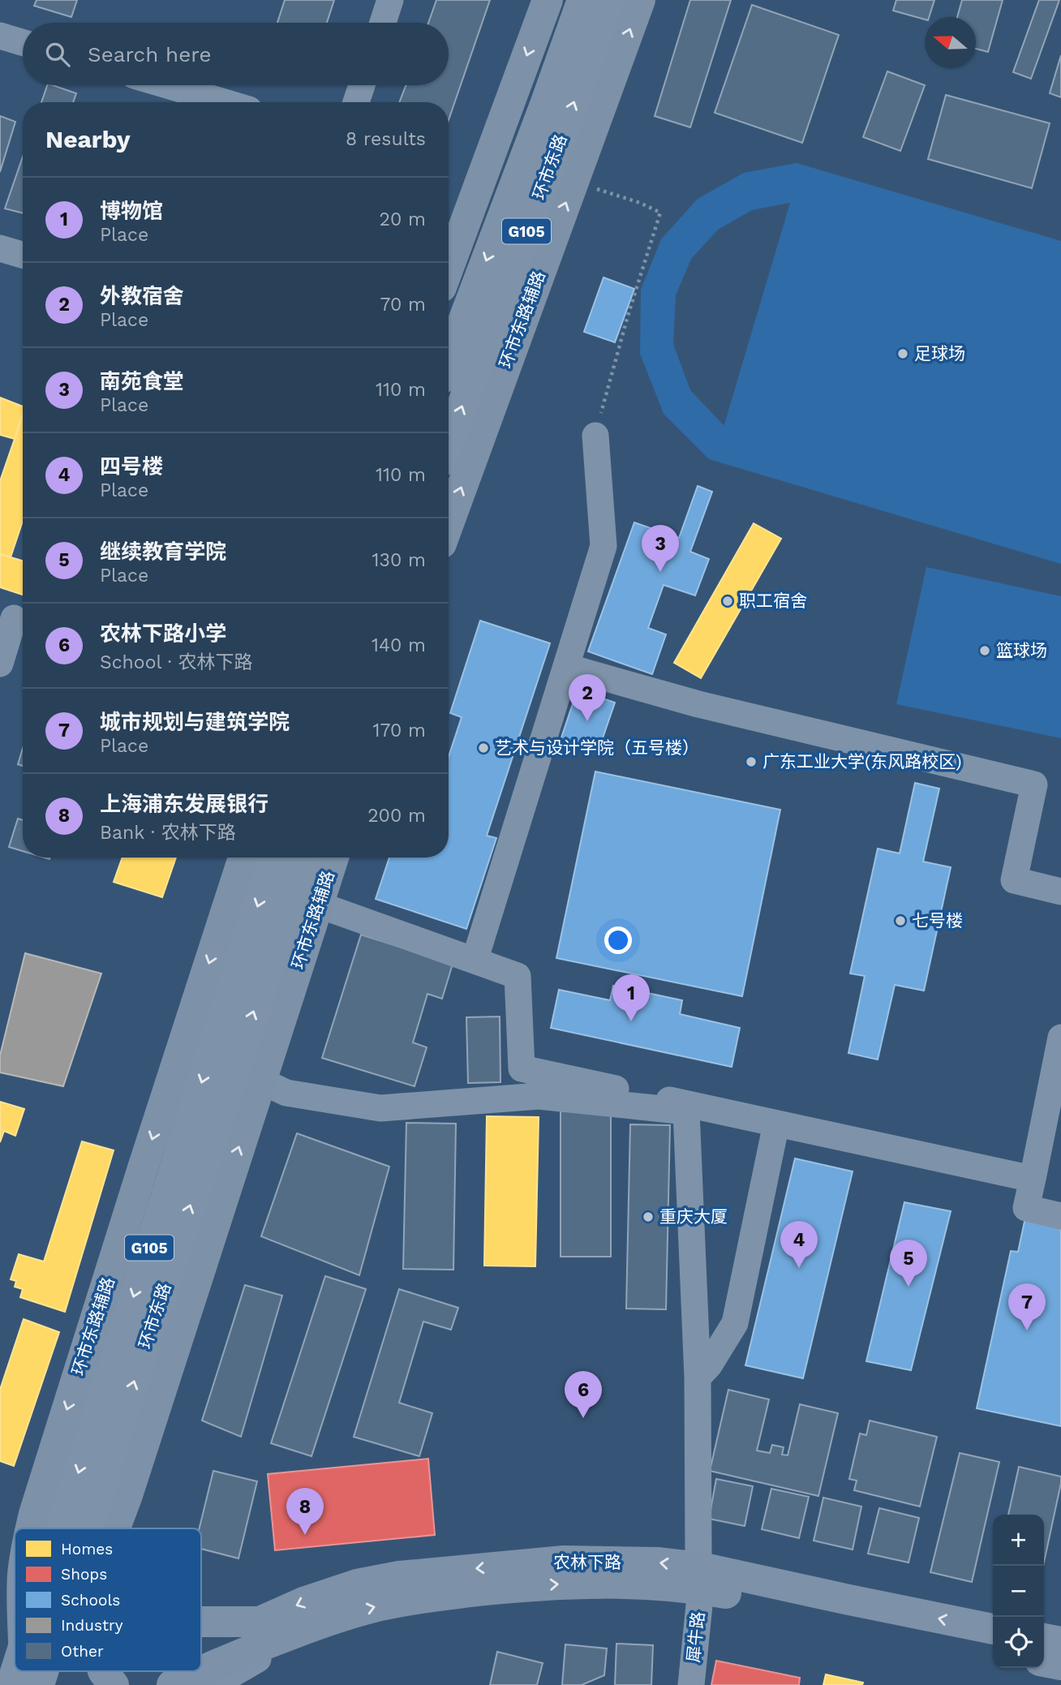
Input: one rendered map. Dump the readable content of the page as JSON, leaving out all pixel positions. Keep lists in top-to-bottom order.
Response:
{
  "streets": {
    "highway": ["环市东路", "G105"],
    "main road": ["环市东路辅路", "农林下路"],
    "street": ["犀牛路"]
  },
  "crossings": [
    ["环市东路辅路", "犀牛路"],
    ["农林下路", "犀牛路"]
  ],
  "places": [
    "足球场",
    "职工宿舍",
    "篮球场",
    "艺术与设计学院（五号楼）",
    "广东工业大学(东风路校区)",
    "七号楼",
    "重庆大厦"
  ],
  "legend": [
    "Homes",
    "Shops",
    "Schools",
    "Industry",
    "Other"
  ],
  "north": "left",
  "page": {
    "search": "Search here",
    "heading": ["Nearby", "8 results"],
    "list": [
      {
        "mark": "1",
        "name": "博物馆",
        "note": "Place",
        "value": "20 m"
      },
      {
        "mark": "2",
        "name": "外教宿舍",
        "note": "Place",
        "value": "70 m"
      },
      {
        "mark": "3",
        "name": "南苑食堂",
        "note": "Place",
        "value": "110 m"
      },
      {
        "mark": "4",
        "name": "四号楼",
        "note": "Place",
        "value": "110 m"
      },
      {
        "mark": "5",
        "name": "继续教育学院",
        "note": "Place",
        "value": "130 m"
      },
      {
        "mark": "6",
        "name": "农林下路小学",
        "note": "School · 农林下路",
        "value": "140 m"
      },
      {
        "mark": "7",
        "name": "城市规划与建筑学院",
        "note": "Place",
        "value": "170 m"
      },
      {
        "mark": "8",
        "name": "上海浦东发展银行",
        "note": "Bank · 农林下路",
        "value": "200 m"
      }
    ],
    "pins": [
      "3",
      "2",
      "1",
      "4",
      "5",
      "7",
      "6",
      "8"
    ],
    "map_buttons": ["+", "−"]
  }
}
